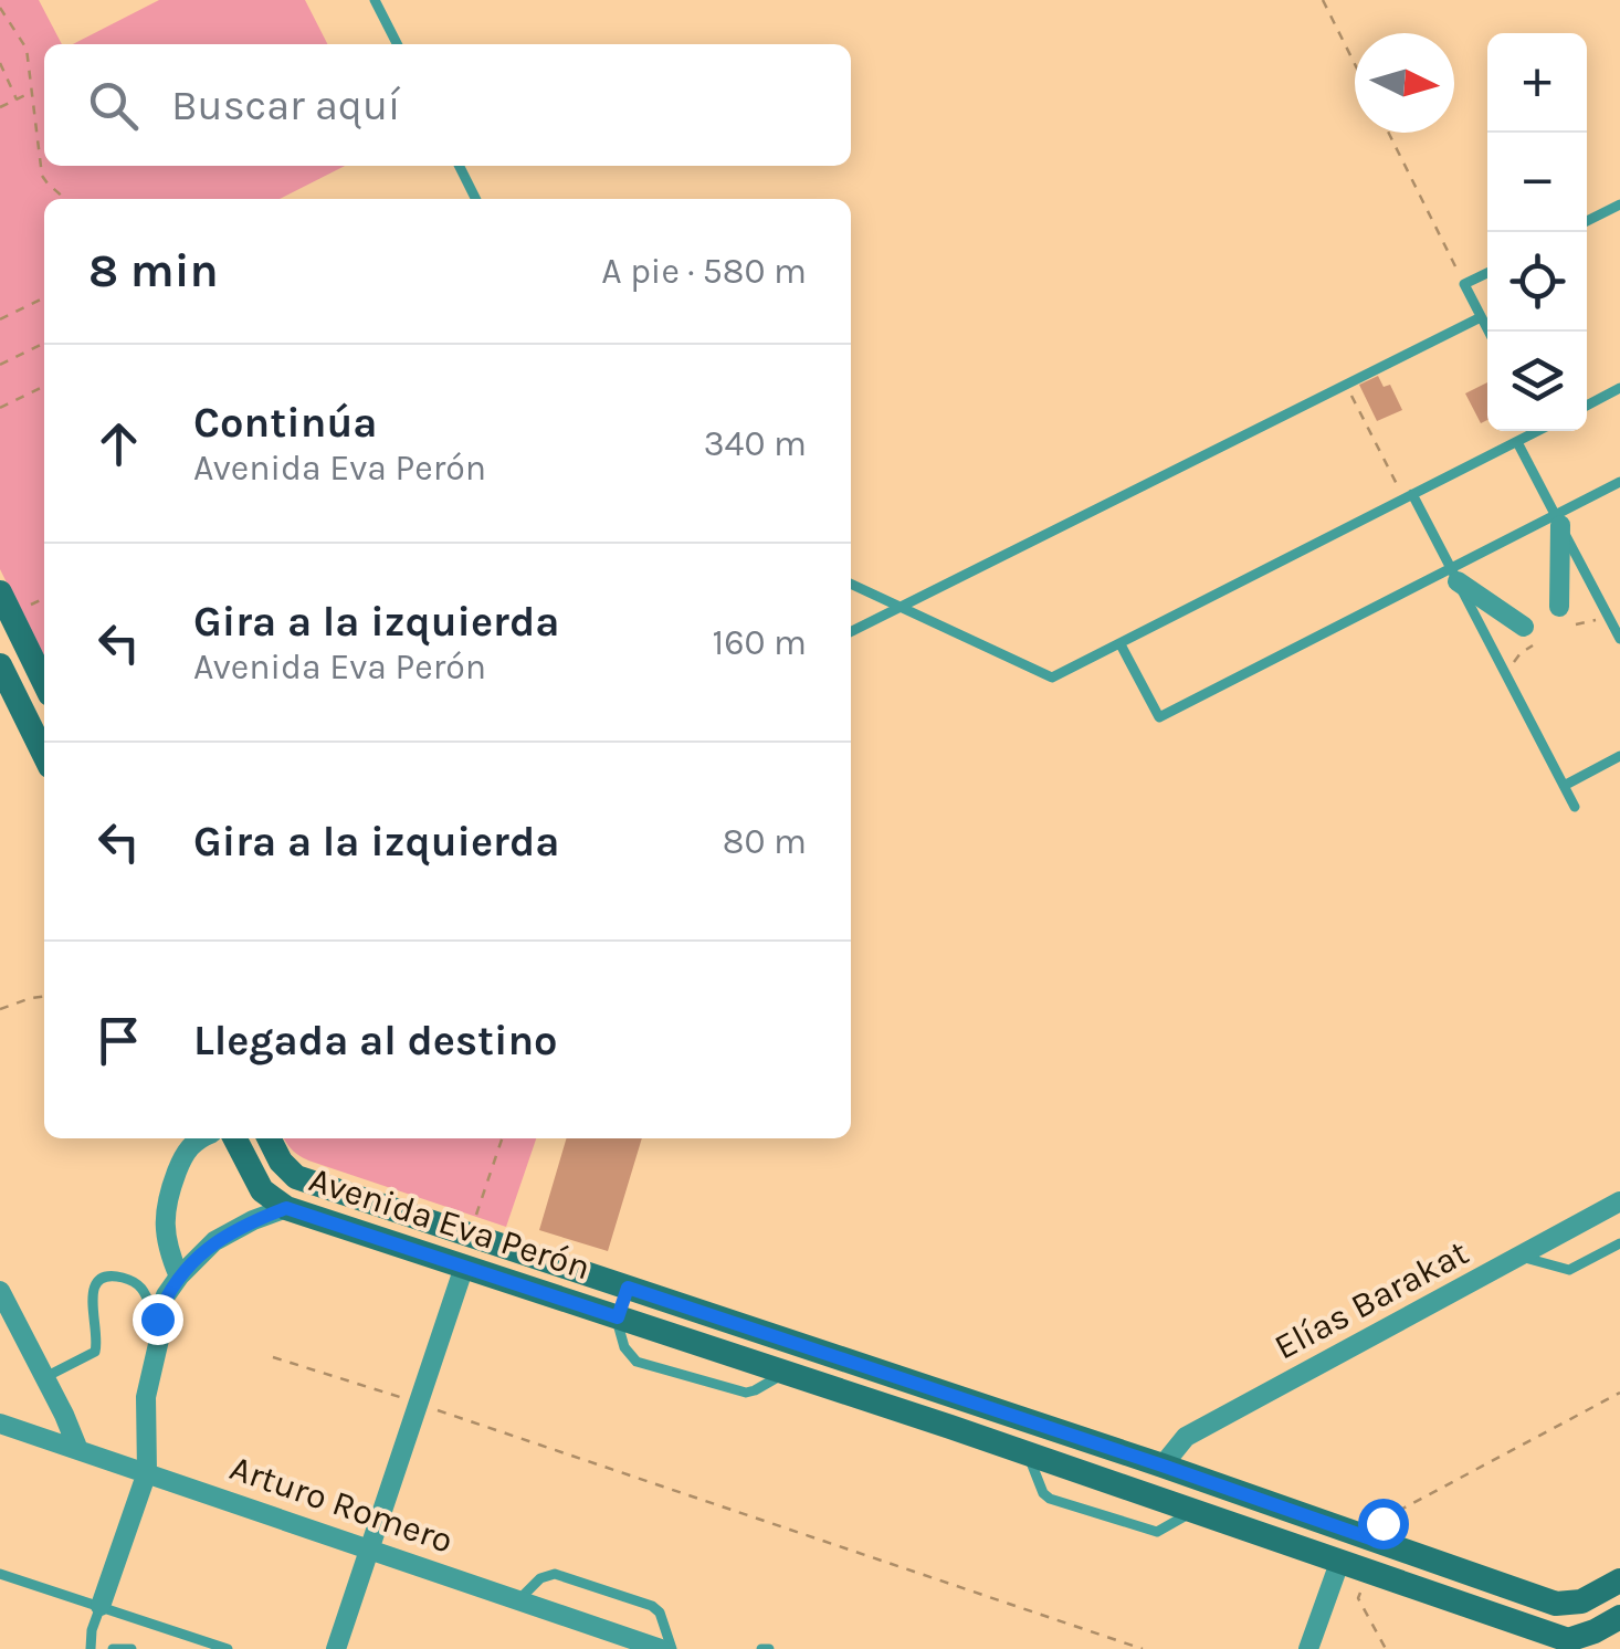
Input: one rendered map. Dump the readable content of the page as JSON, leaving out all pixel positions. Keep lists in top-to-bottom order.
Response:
{
  "streets": {
    "main road": ["Avenida Eva Perón"],
    "street": ["Elías Barakat", "Arturo Romero"]
  },
  "crossings": [
    ["Avenida Eva Perón", "Elías Barakat"]
  ],
  "north": "right",
  "page": {
    "map_buttons": ["+", "−"],
    "search": "Buscar aquí",
    "heading": ["8 min", "A pie · 580 m"],
    "list": [
      ["Continúa", "Avenida Eva Perón", "340 m"],
      ["Gira a la izquierda", "Avenida Eva Perón", "160 m"],
      ["Gira a la izquierda", "80 m"],
      "Llegada al destino"
    ]
  }
}
